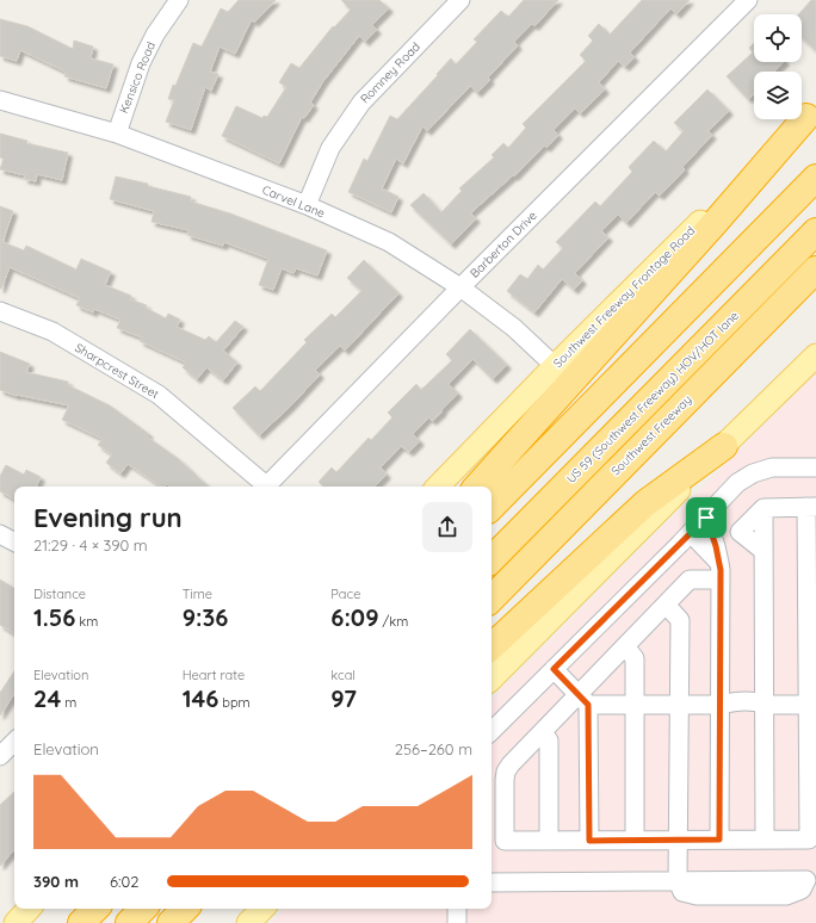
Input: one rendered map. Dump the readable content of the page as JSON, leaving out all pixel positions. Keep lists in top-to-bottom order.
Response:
{
  "streets": {
    "highway": ["US 59 (Southwest Freeway) HOV/HOT lane", "Southwest Freeway"],
    "main road": ["Southwest Freeway Frontage Road"],
    "street": [
      "Romney Road",
      "Kensico Road",
      "Carvel Lane",
      "Barberton Drive",
      "Sharpcrest Street"
    ]
  },
  "crossings": [
    ["Romney Road", "Carvel Lane"],
    ["Kensico Road", "Carvel Lane"],
    ["Carvel Lane", "Barberton Drive"],
    ["Carvel Lane", "Southwest Freeway Frontage Road"]
  ],
  "page": {
    "heading": ["Evening run", "21:29 · 4 × 390 m"],
    "stats": [
      ["Distance", "1.56 km"],
      ["Time", "9:36"],
      ["Pace", "6:09 /km"],
      ["Elevation", "24 m"],
      ["Heart rate", "146 bpm"],
      ["kcal", "97"]
    ],
    "chart": ["Elevation", "256–260 m"],
    "list": [
      {
        "name": "390 m",
        "note": "6:02"
      }
    ]
  }
}
